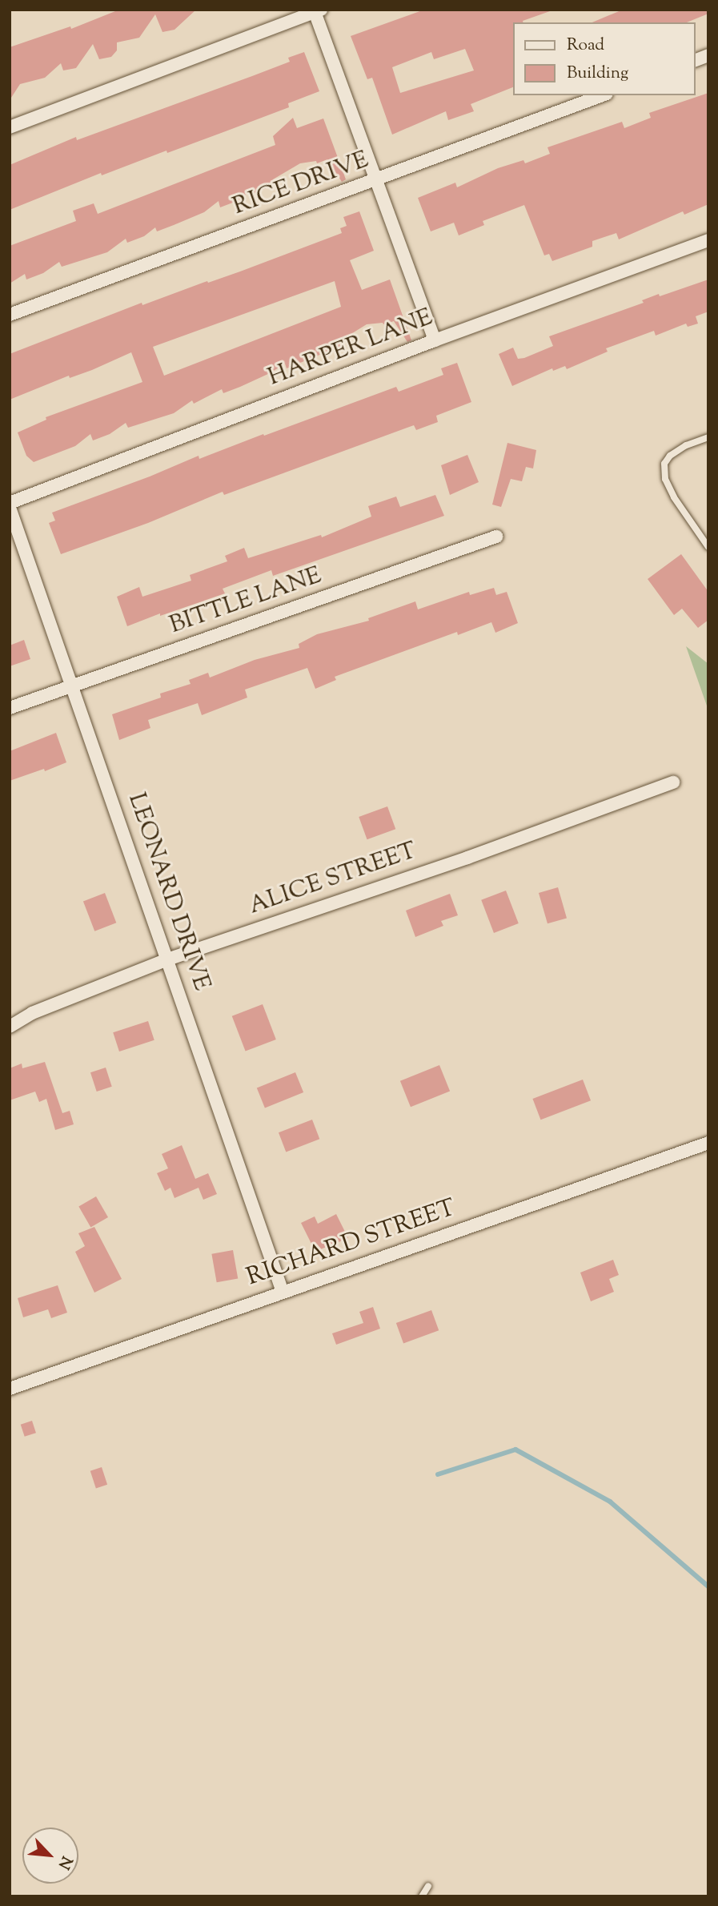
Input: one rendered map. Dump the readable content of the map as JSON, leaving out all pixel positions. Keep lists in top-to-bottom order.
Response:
{
  "streets": {
    "street": [
      "RICE DRIVE",
      "HARPER LANE",
      "BITTLE LANE",
      "ALICE STREET",
      "LEONARD DRIVE",
      "RICHARD STREET"
    ]
  },
  "crossings": [
    ["BITTLE LANE", "LEONARD DRIVE"],
    ["ALICE STREET", "LEONARD DRIVE"],
    ["LEONARD DRIVE", "RICHARD STREET"]
  ],
  "legend": ["Road", "Building"],
  "north": "bottom right"
}
